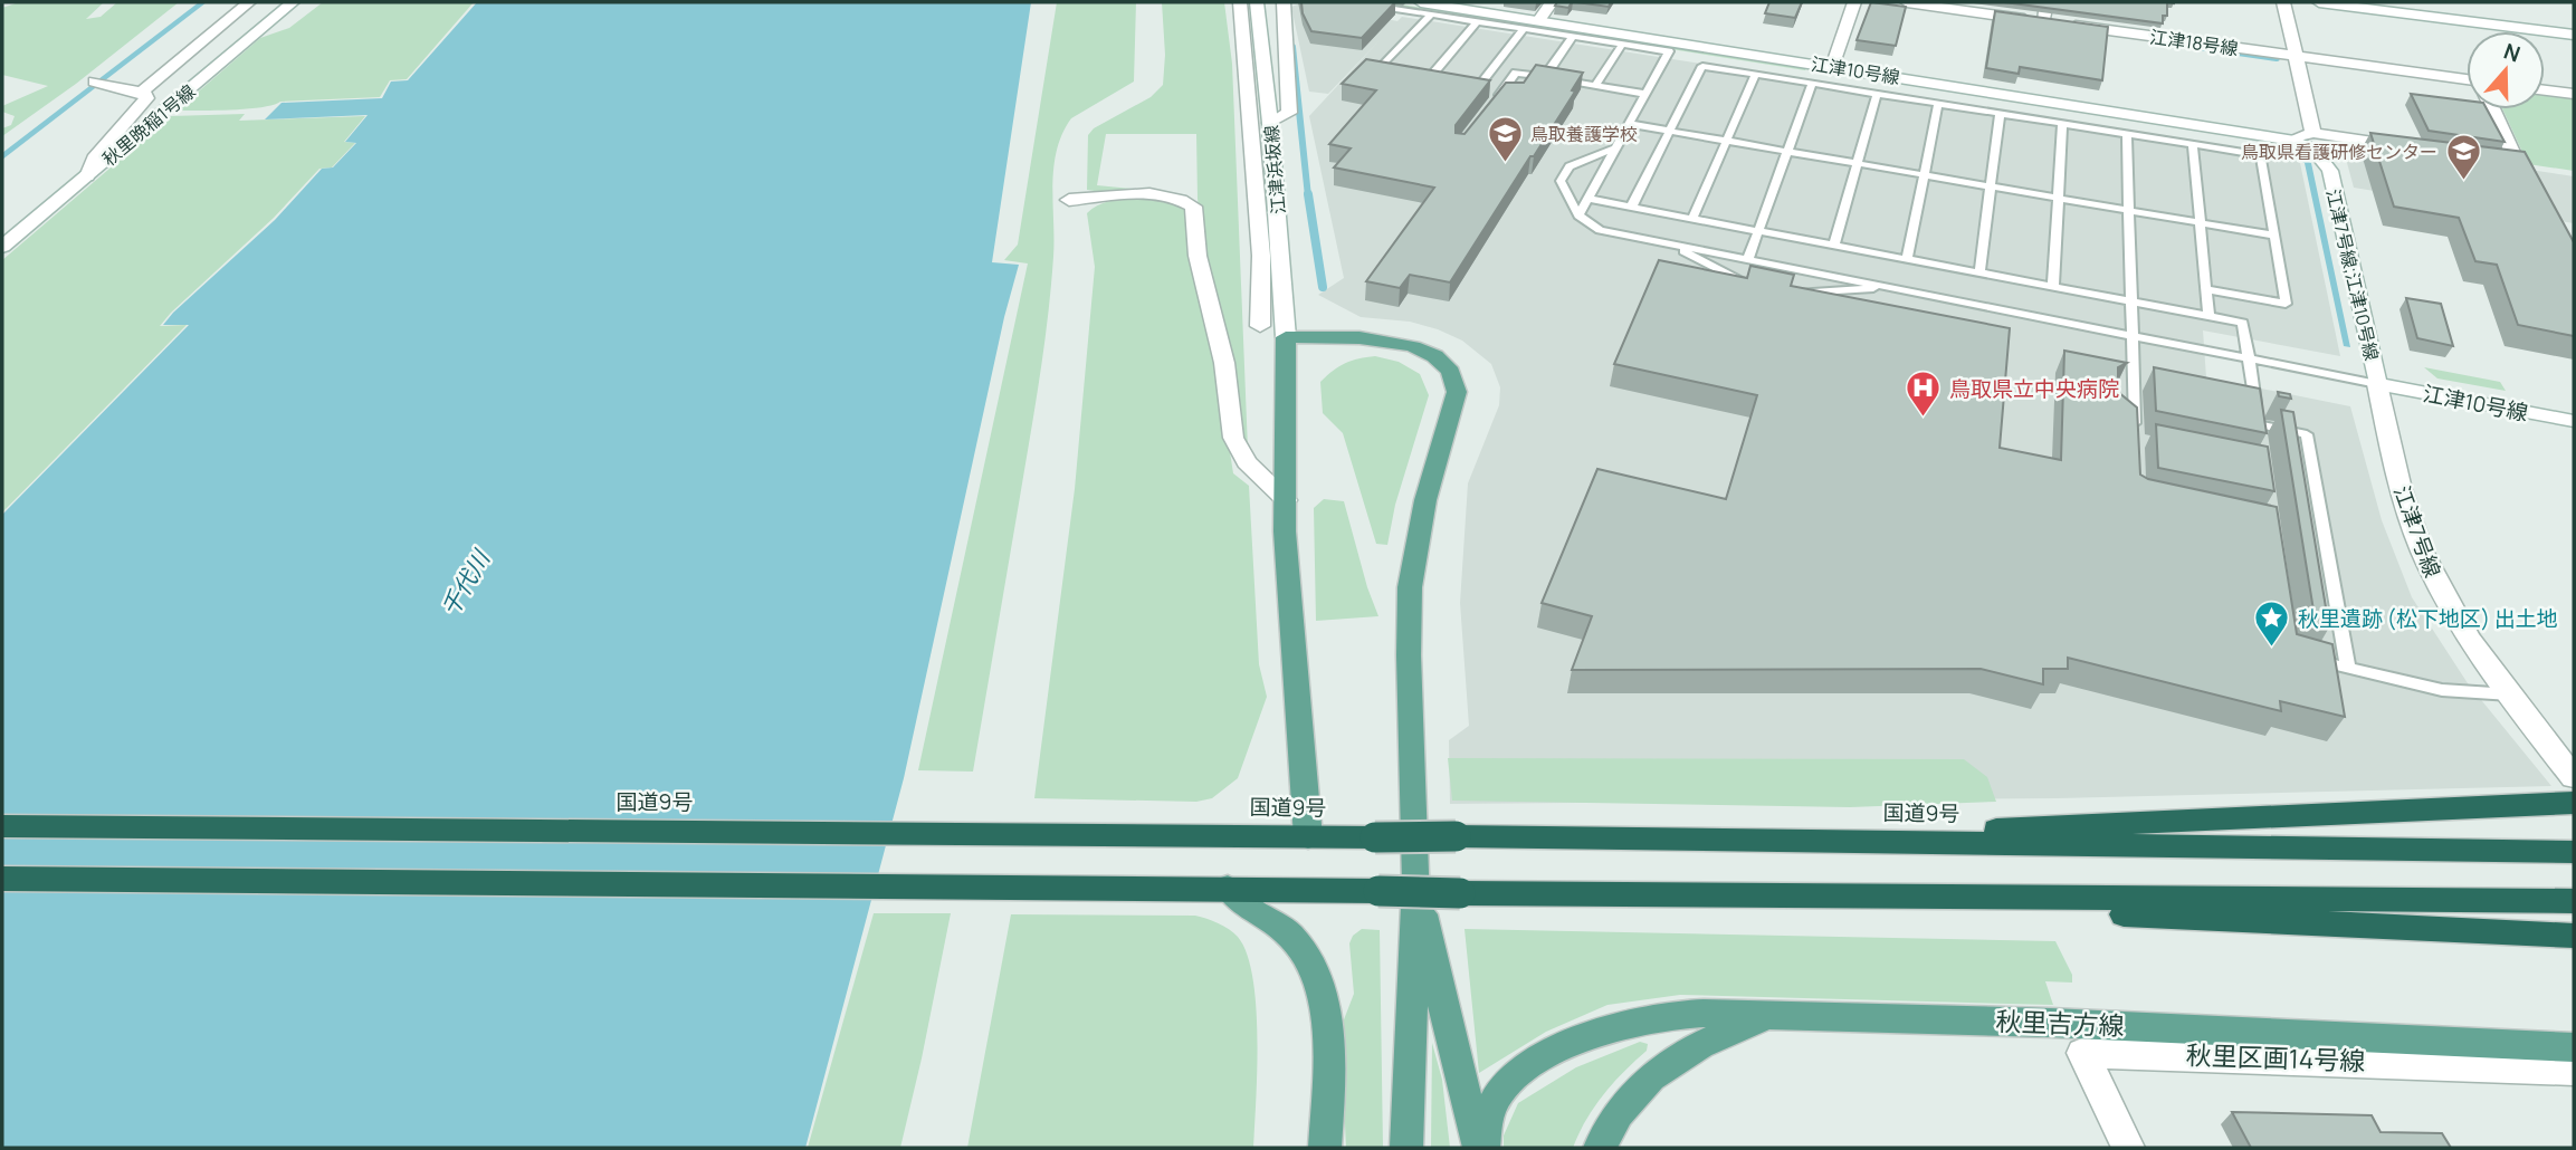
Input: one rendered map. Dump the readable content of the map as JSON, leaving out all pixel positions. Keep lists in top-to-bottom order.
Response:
{
  "streets": {
    "highway": ["国道9号"],
    "main road": ["秋里吉方線"],
    "street": [
      "江津18号線",
      "江津10号線",
      "秋里晩稲1号線",
      "江津浜坂線",
      "江津7号線;江津10号線",
      "江津7号線",
      "秋里区画14号線"
    ]
  },
  "crossings": [
    ["江津10号線", "江津7号線;江津10号線"],
    ["江津10号線", "江津7号線"],
    ["江津7号線;江津10号線", "江津7号線"]
  ],
  "water": ["千代川"],
  "places": {
    "school or university": ["鳥取養護学校", "鳥取県看護研修センター"],
    "hospital": ["鳥取県立中央病院"],
    "place": ["秋里遺跡 (松下地区) 出土地"]
  },
  "north": "top"
}
